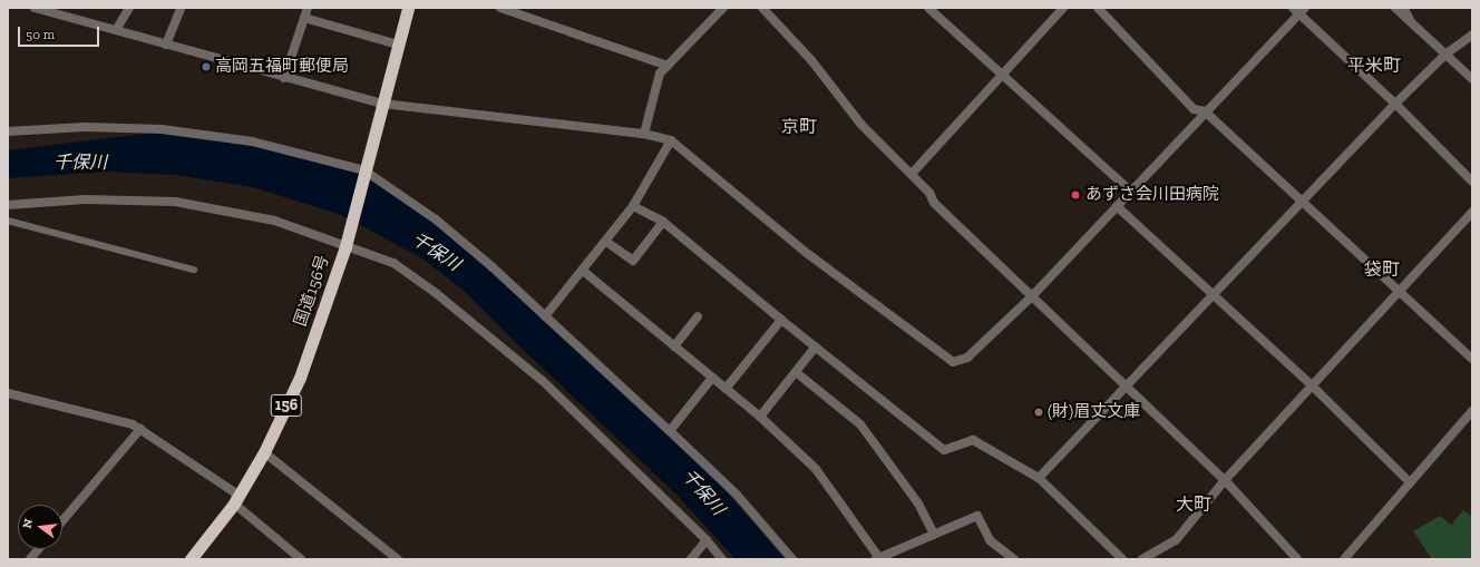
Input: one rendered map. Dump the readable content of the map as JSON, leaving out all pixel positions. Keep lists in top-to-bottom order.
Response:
{
  "streets": {
    "highway": ["国道156号", "156"]
  },
  "districts": [
    "平米町",
    "京町",
    "袋町",
    "大町"
  ],
  "water": ["千保川"],
  "places": ["高岡五福町郵便局", "あずさ会川田病院", "(財)眉丈文庫"],
  "scale_bar": "50 m",
  "north": "left"
}
